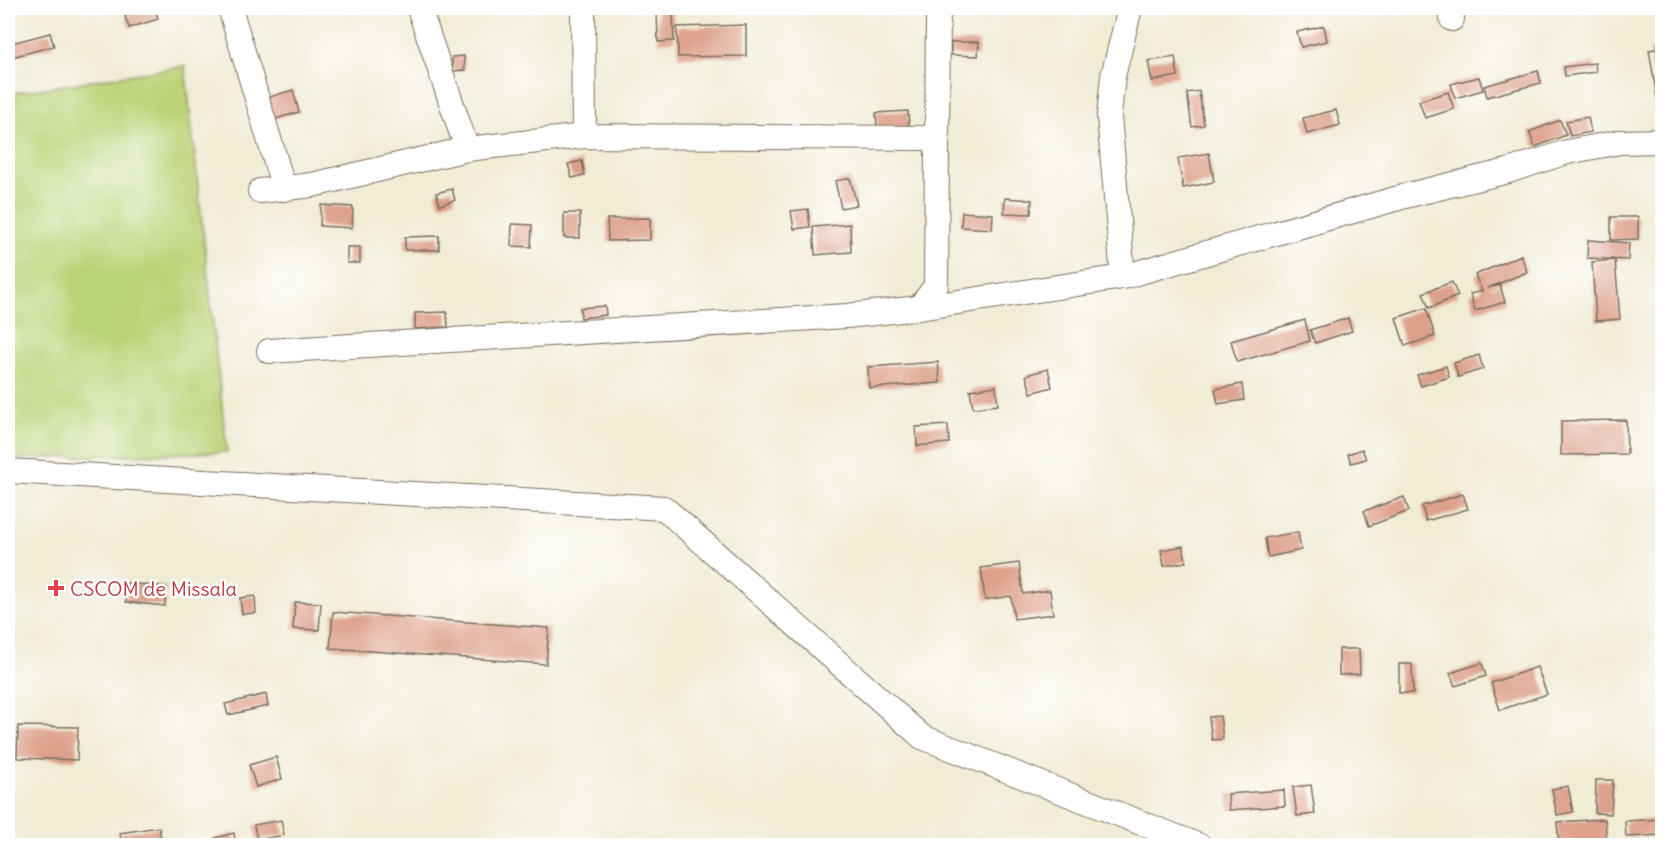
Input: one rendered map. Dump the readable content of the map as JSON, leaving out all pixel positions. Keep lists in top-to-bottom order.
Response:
{
  "places": {
    "health": ["CSCOM de Missala"]
  }
}
